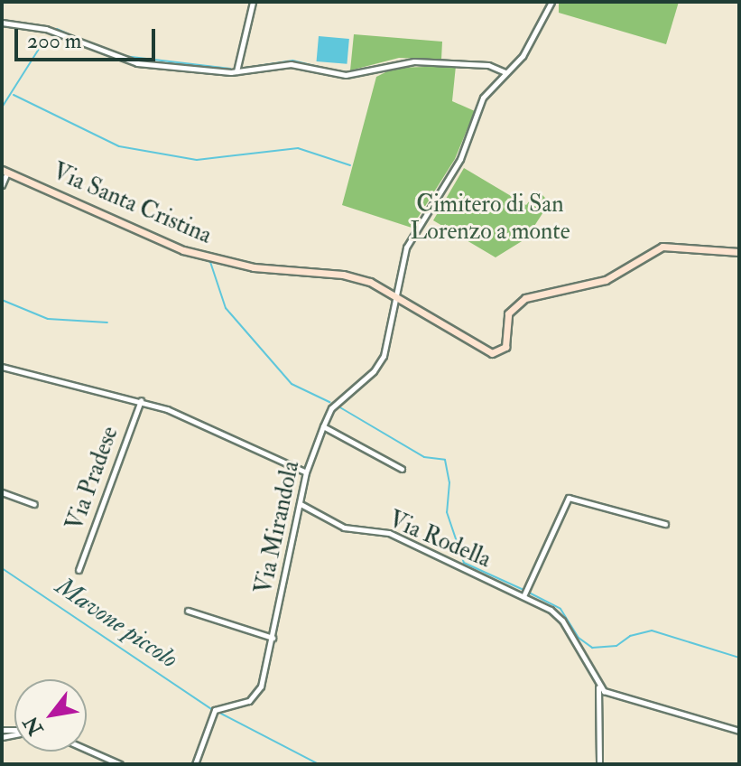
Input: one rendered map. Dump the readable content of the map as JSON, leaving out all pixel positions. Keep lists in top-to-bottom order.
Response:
{
  "streets": {
    "street": [
      "Via Santa Cristina",
      "Via Pradese",
      "Via Mirandola",
      "Via Rodella"
    ]
  },
  "crossings": [
    ["Via Santa Cristina", "Via Mirandola"],
    ["Via Pradese", "Via Mirandola"],
    ["Via Mirandola", "Via Rodella"]
  ],
  "water": ["Mavone piccolo"],
  "parks": ["Cimitero di San Lorenzo a monte"],
  "scale_bar": "200 m",
  "north": "bottom left"
}
